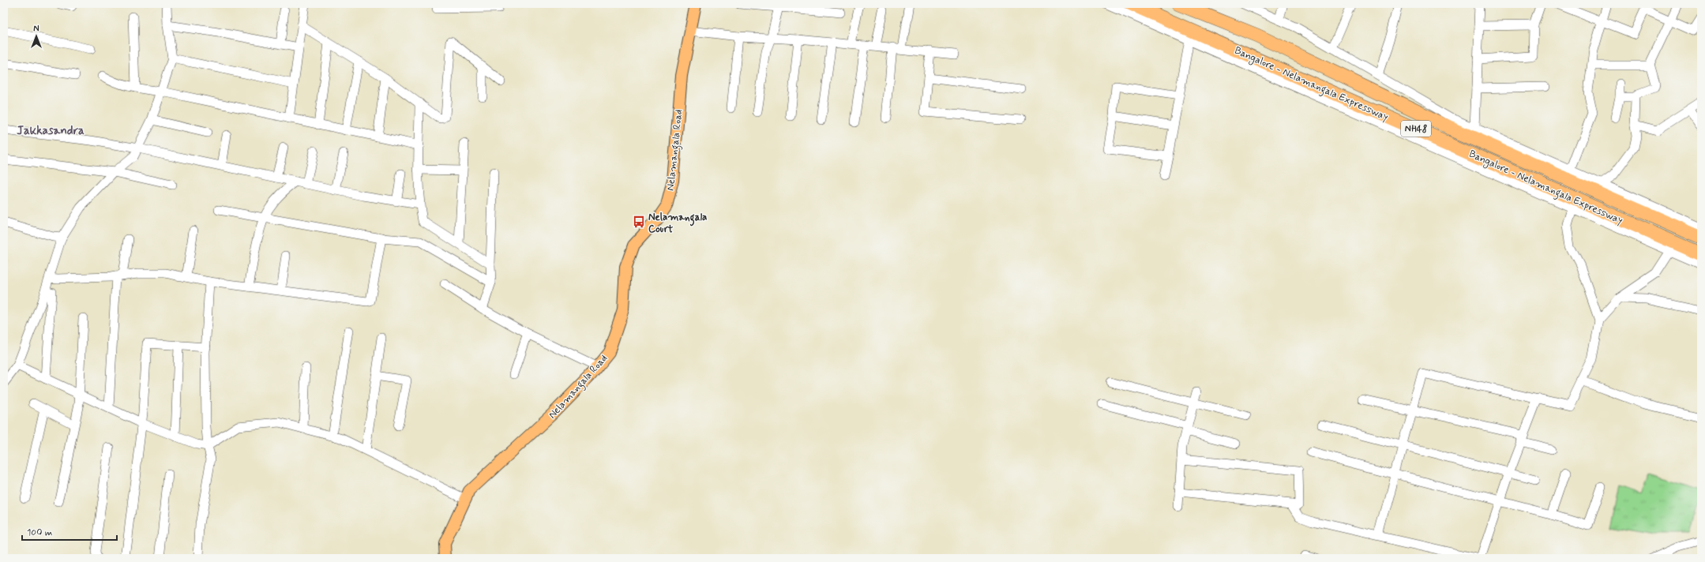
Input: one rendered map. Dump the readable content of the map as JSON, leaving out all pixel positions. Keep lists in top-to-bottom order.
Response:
{
  "streets": {
    "highway": ["Bangalore - Nelamangala Expressway", "NH48"],
    "main road": ["Nelamangala Road"]
  },
  "districts": ["Jakkasandra"],
  "places": {
    "bus stop": ["Nelamangala Court"]
  },
  "scale_bar": "100 m",
  "north": "top"
}
